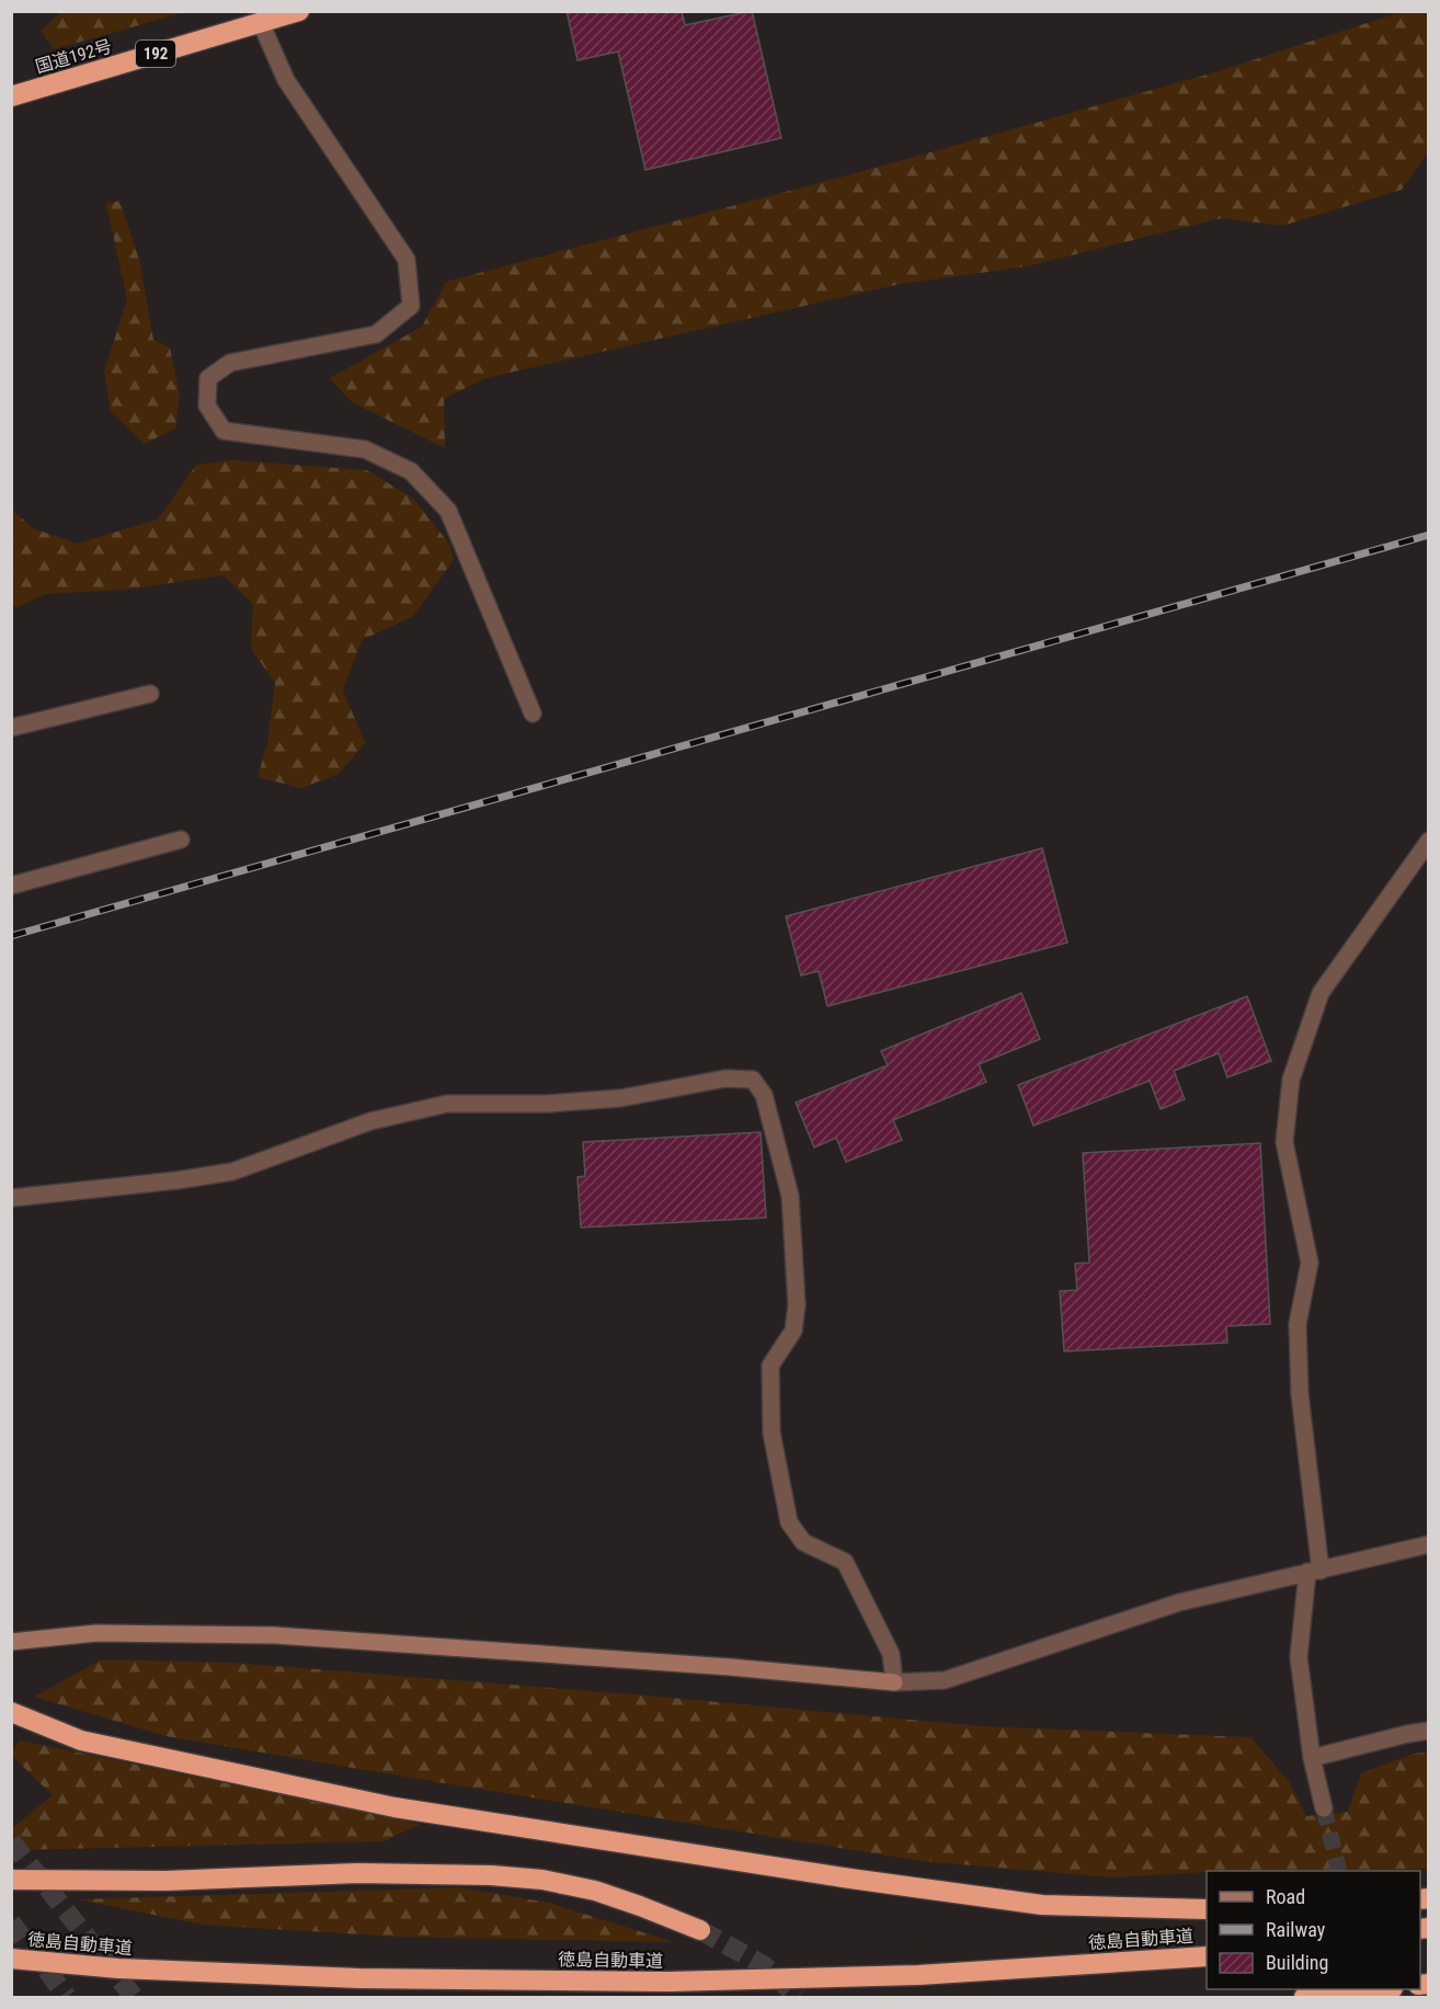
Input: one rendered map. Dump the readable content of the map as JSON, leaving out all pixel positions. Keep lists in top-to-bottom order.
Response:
{
  "streets": {
    "highway": ["192", "国道192号", "徳島自動車道"]
  },
  "legend": ["Road", "Railway", "Building"]
}
